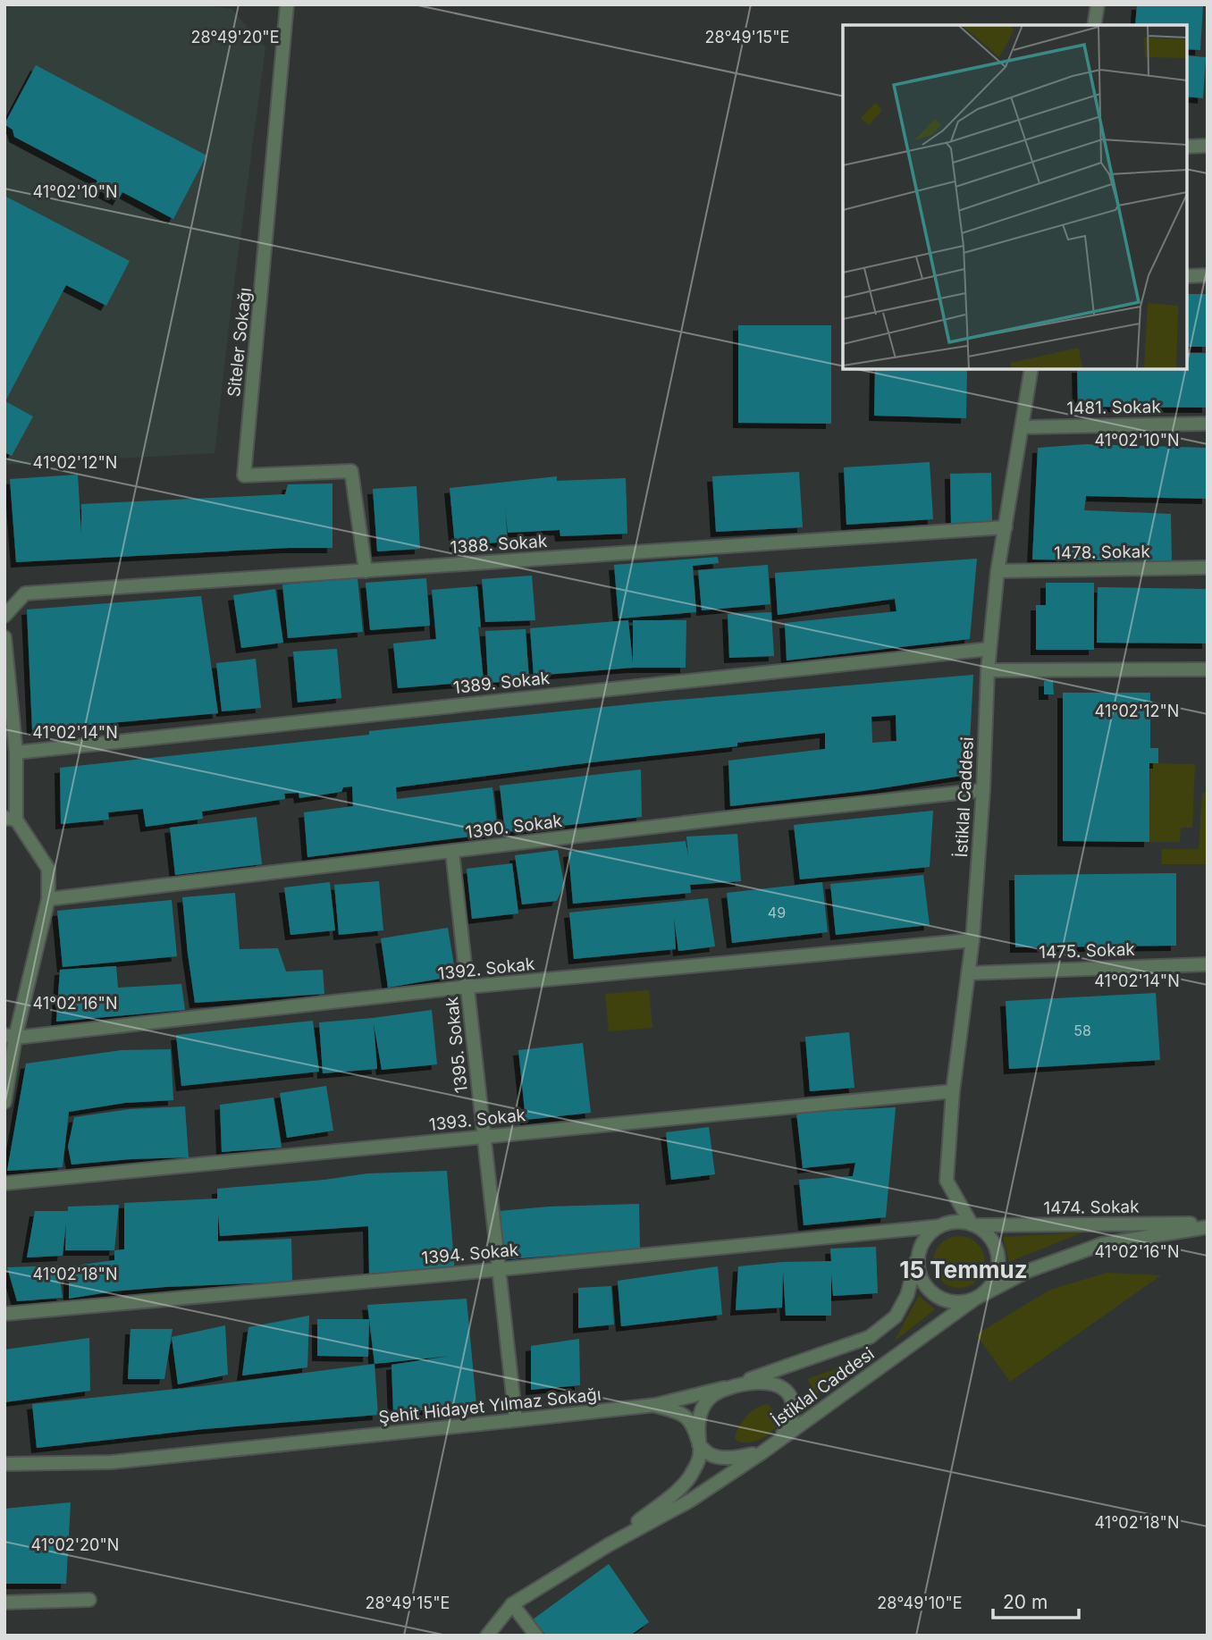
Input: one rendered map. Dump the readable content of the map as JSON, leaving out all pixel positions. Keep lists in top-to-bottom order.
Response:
{
  "streets": {
    "street": [
      "Siteler Sokağı",
      "1481. Sokak",
      "1388. Sokak",
      "1478. Sokak",
      "1389. Sokak",
      "İstiklal Caddesi",
      "1390. Sokak",
      "1475. Sokak",
      "1392. Sokak",
      "1395. Sokak",
      "1393. Sokak",
      "1474. Sokak",
      "1394. Sokak",
      "Şehit Hidayet Yılmaz Sokağı"
    ]
  },
  "crossings": [
    ["Siteler Sokağı", "1388. Sokak"],
    ["1481. Sokak", "İstiklal Caddesi"],
    ["1388. Sokak", "İstiklal Caddesi"],
    ["1478. Sokak", "İstiklal Caddesi"],
    ["1389. Sokak", "İstiklal Caddesi"],
    ["İstiklal Caddesi", "1390. Sokak"],
    ["İstiklal Caddesi", "1475. Sokak"],
    ["İstiklal Caddesi", "1392. Sokak"],
    ["İstiklal Caddesi", "1393. Sokak"],
    ["İstiklal Caddesi", "1474. Sokak"],
    ["İstiklal Caddesi", "1394. Sokak"],
    ["İstiklal Caddesi", "Şehit Hidayet Yılmaz Sokağı"],
    ["1390. Sokak", "1395. Sokak"],
    ["1392. Sokak", "1395. Sokak"],
    ["1395. Sokak", "1393. Sokak"],
    ["1395. Sokak", "1394. Sokak"],
    ["1395. Sokak", "Şehit Hidayet Yılmaz Sokağı"],
    ["1474. Sokak", "1394. Sokak"],
    ["1474. Sokak", "Şehit Hidayet Yılmaz Sokağı"],
    ["1394. Sokak", "Şehit Hidayet Yılmaz Sokağı"]
  ],
  "districts": ["15 Temmuz"],
  "house_numbers": ["49", "58"],
  "scale_bar": "20 m",
  "coordinates": [
    "28°49'20\"E",
    "28°49'15\"E",
    "41°02'10\"N",
    "41°02'12\"N",
    "41°02'14\"N",
    "41°02'16\"N",
    "41°02'18\"N",
    "41°02'20\"N",
    "28°49'10\"E"
  ]
}
